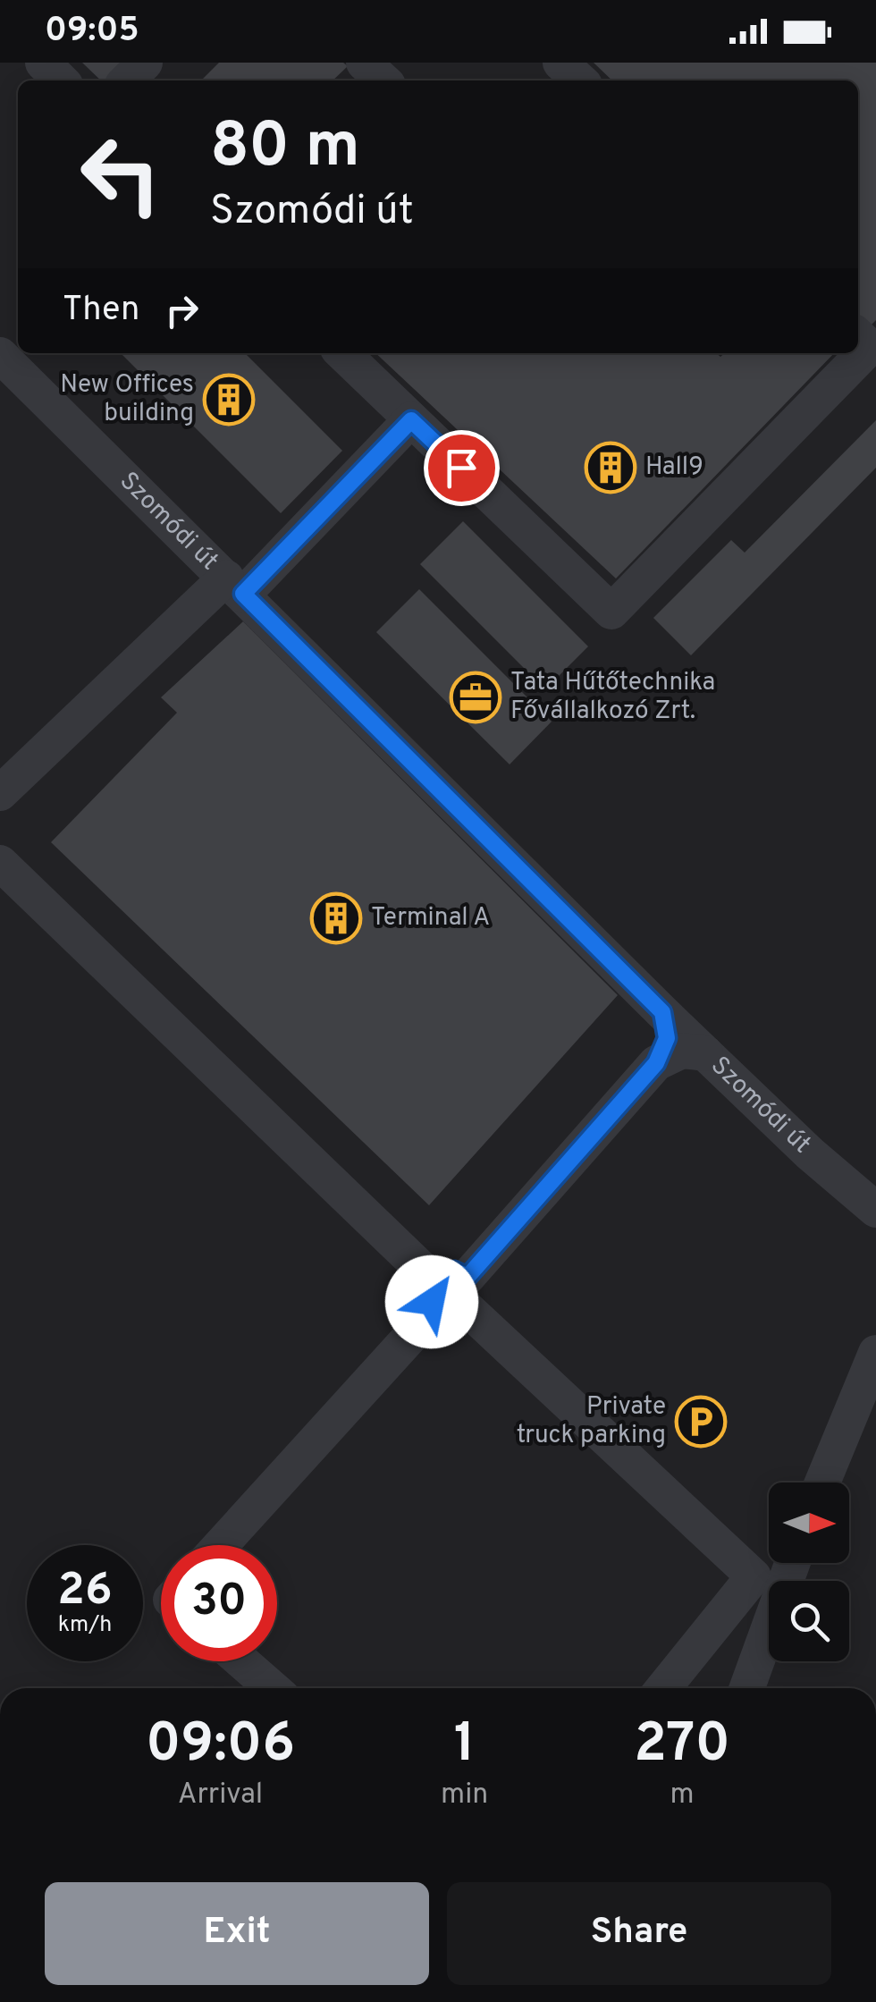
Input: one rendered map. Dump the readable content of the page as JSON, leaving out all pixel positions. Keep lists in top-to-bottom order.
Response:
{
  "streets": {
    "street": ["Szomódi út"]
  },
  "places": {
    "building": ["New Offices building", "Hall9", "Terminal A"],
    "office": ["Tata Hűtőtechnika Fővállalkozó Zrt."],
    "parking": ["Private truck parking"]
  },
  "north": "right",
  "page": {
    "status": "09:05",
    "turn": ["80 m", "Szomódi út"],
    "then": "Then",
    "speed": "26 km/h",
    "limit": "30",
    "eta": [
      "09:06",
      "Arrival",
      "1",
      "min",
      "270",
      "m"
    ],
    "buttons": ["Exit", "Share"]
  }
}
